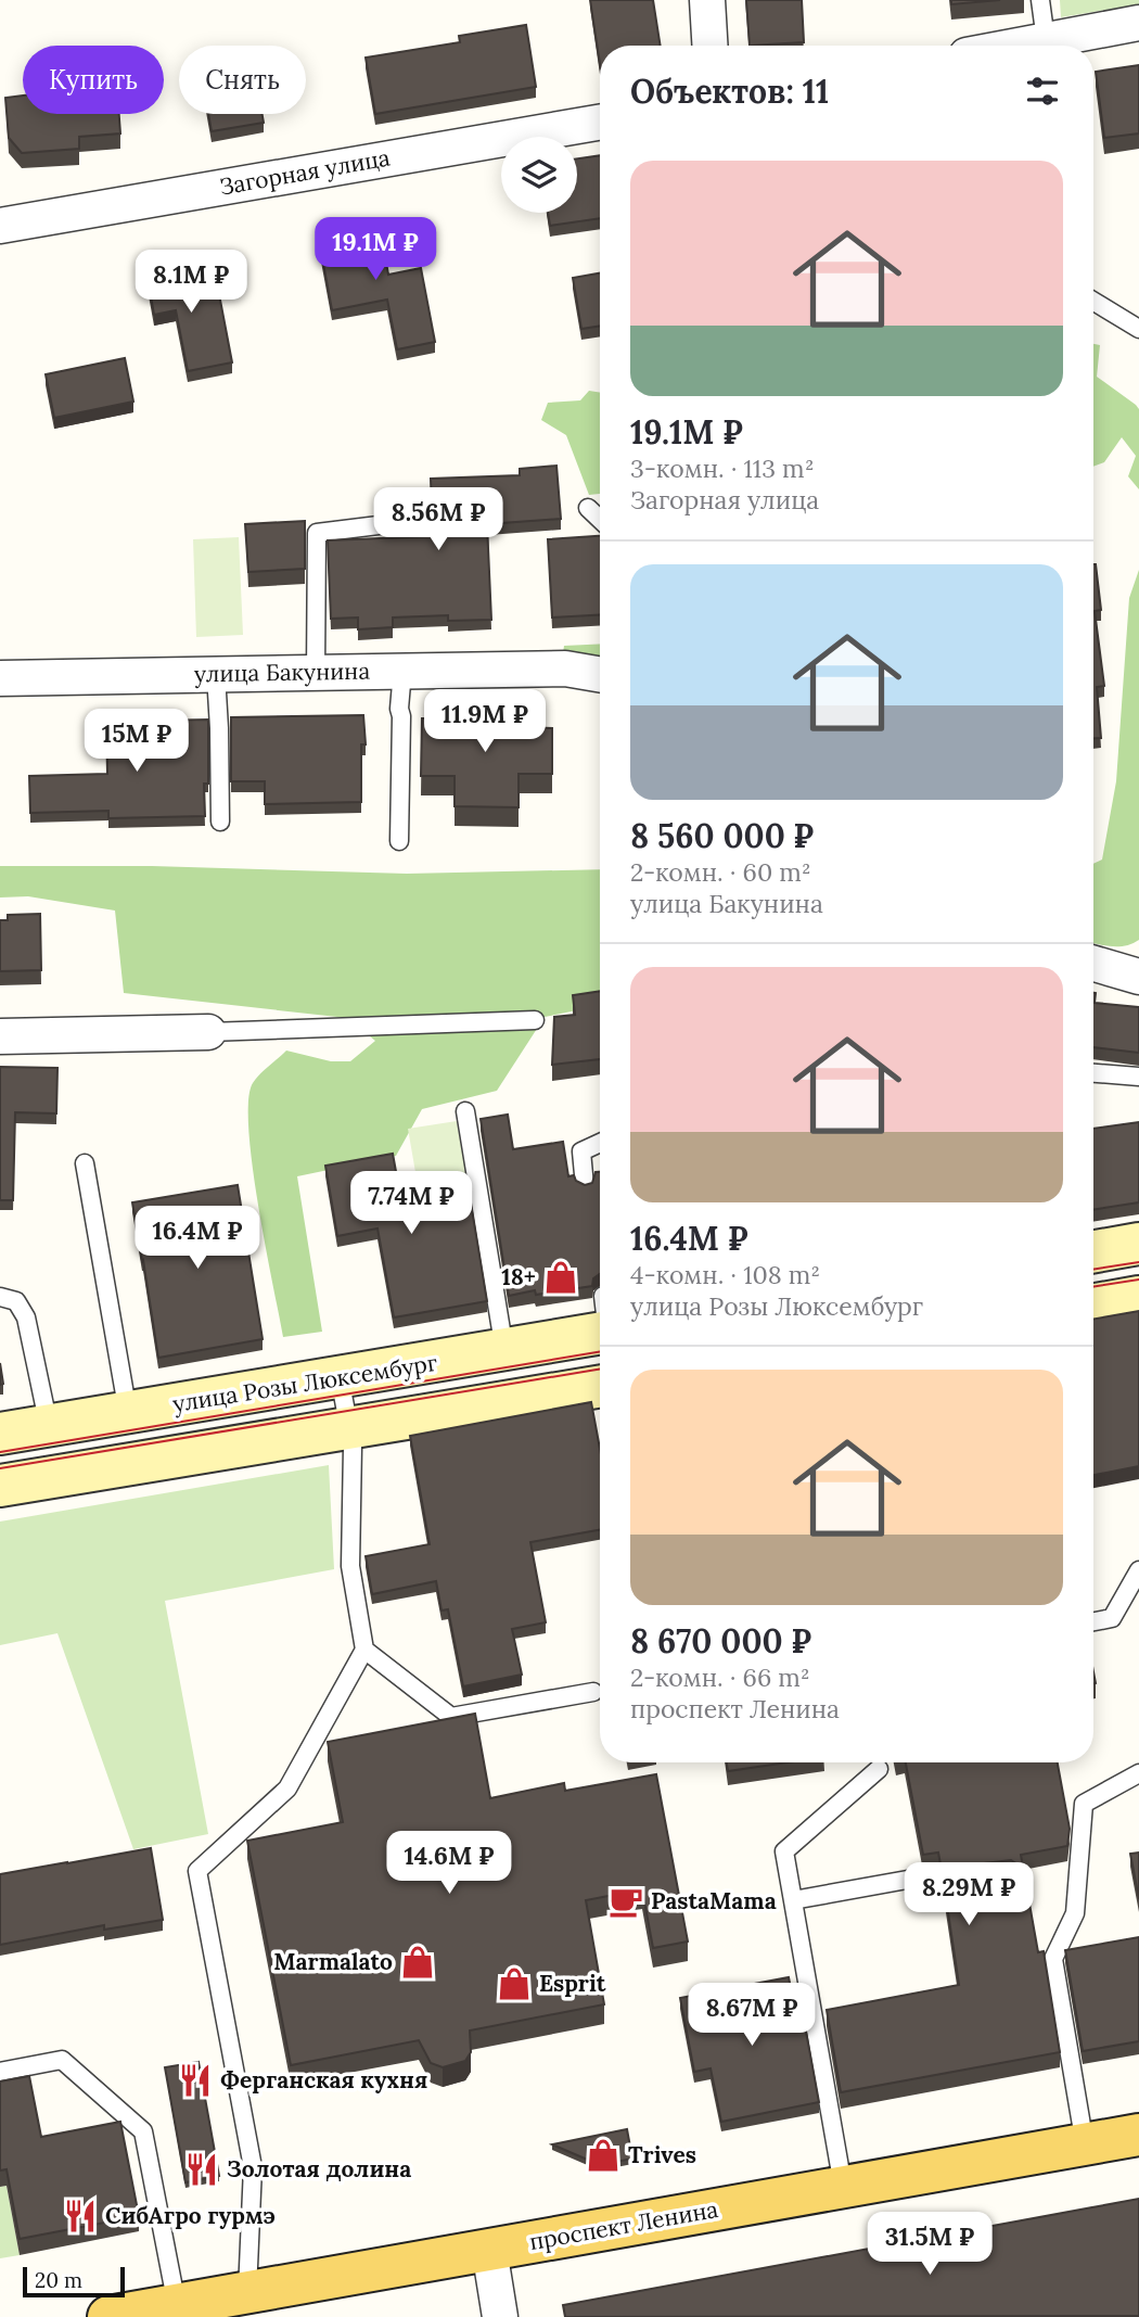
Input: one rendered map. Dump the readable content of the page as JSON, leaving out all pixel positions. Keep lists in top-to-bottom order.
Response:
{
  "streets": {
    "main road": ["улица Розы Люксембург", "проспект Ленина"],
    "street": ["Загорная улица", "улица Бакунина"]
  },
  "places": {
    "shop": [
      "18+",
      "Marmalato",
      "Esprit",
      "Trives"
    ],
    "cafe": ["PastaMama"],
    "restaurant": ["Ферганская кухня", "Золотая долина", "СибАгро гурмэ"]
  },
  "scale_bar": "20 m",
  "page": {
    "chip": ["Купить", "Снять"],
    "heading": "Объектов: 11",
    "list": [
      {
        "name": "19.1M ₽",
        "note": "3-комн. · 113 m² · Загорная улица"
      },
      {
        "name": "8 560 000 ₽",
        "note": "2-комн. · 60 m² · улица Бакунина"
      },
      {
        "name": "16.4M ₽",
        "note": "4-комн. · 108 m² · улица Розы Люксембург"
      },
      {
        "name": "8 670 000 ₽",
        "note": "2-комн. · 66 m² · проспект Ленина"
      }
    ],
    "price": [
      "19.1M ₽",
      "8.1M ₽",
      "8.56M ₽",
      "11.9M ₽",
      "15M ₽",
      "7.74M ₽",
      "16.4M ₽",
      "14.6M ₽",
      "8.29M ₽",
      "8.67M ₽",
      "31.5M ₽"
    ],
    "scale": "20 m"
  }
}
